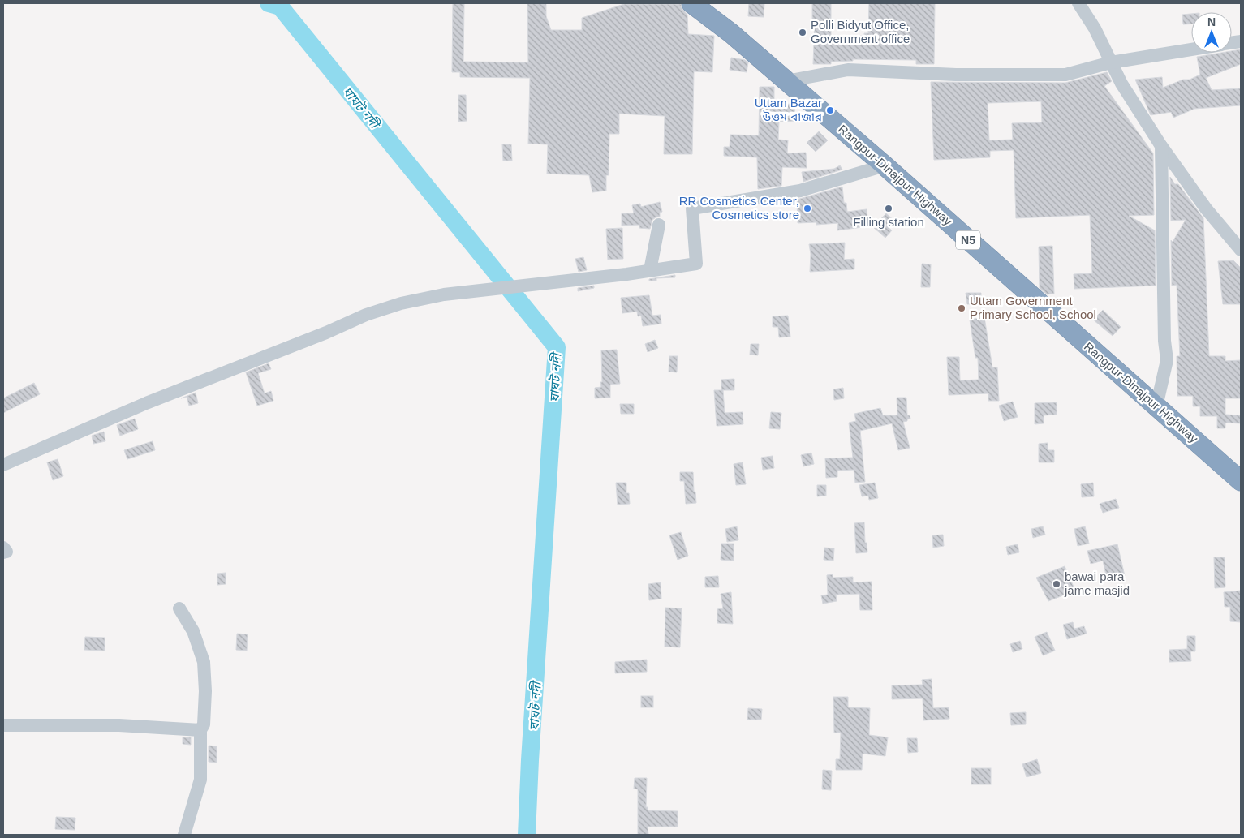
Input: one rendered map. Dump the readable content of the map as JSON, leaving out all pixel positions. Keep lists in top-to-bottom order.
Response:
{
  "streets": {
    "highway": ["Rangpur-Dinajpur Highway", "N5"]
  },
  "water": ["ঘাঘট নদী"],
  "places": [
    "Polli Bidyut Office, Government office",
    "Uttam Bazar উত্তম বাজার",
    "RR Cosmetics Center, Cosmetics store",
    "Filling station",
    "Uttam Government Primary School, School",
    "bawai para jame masjid"
  ],
  "north": "top"
}
